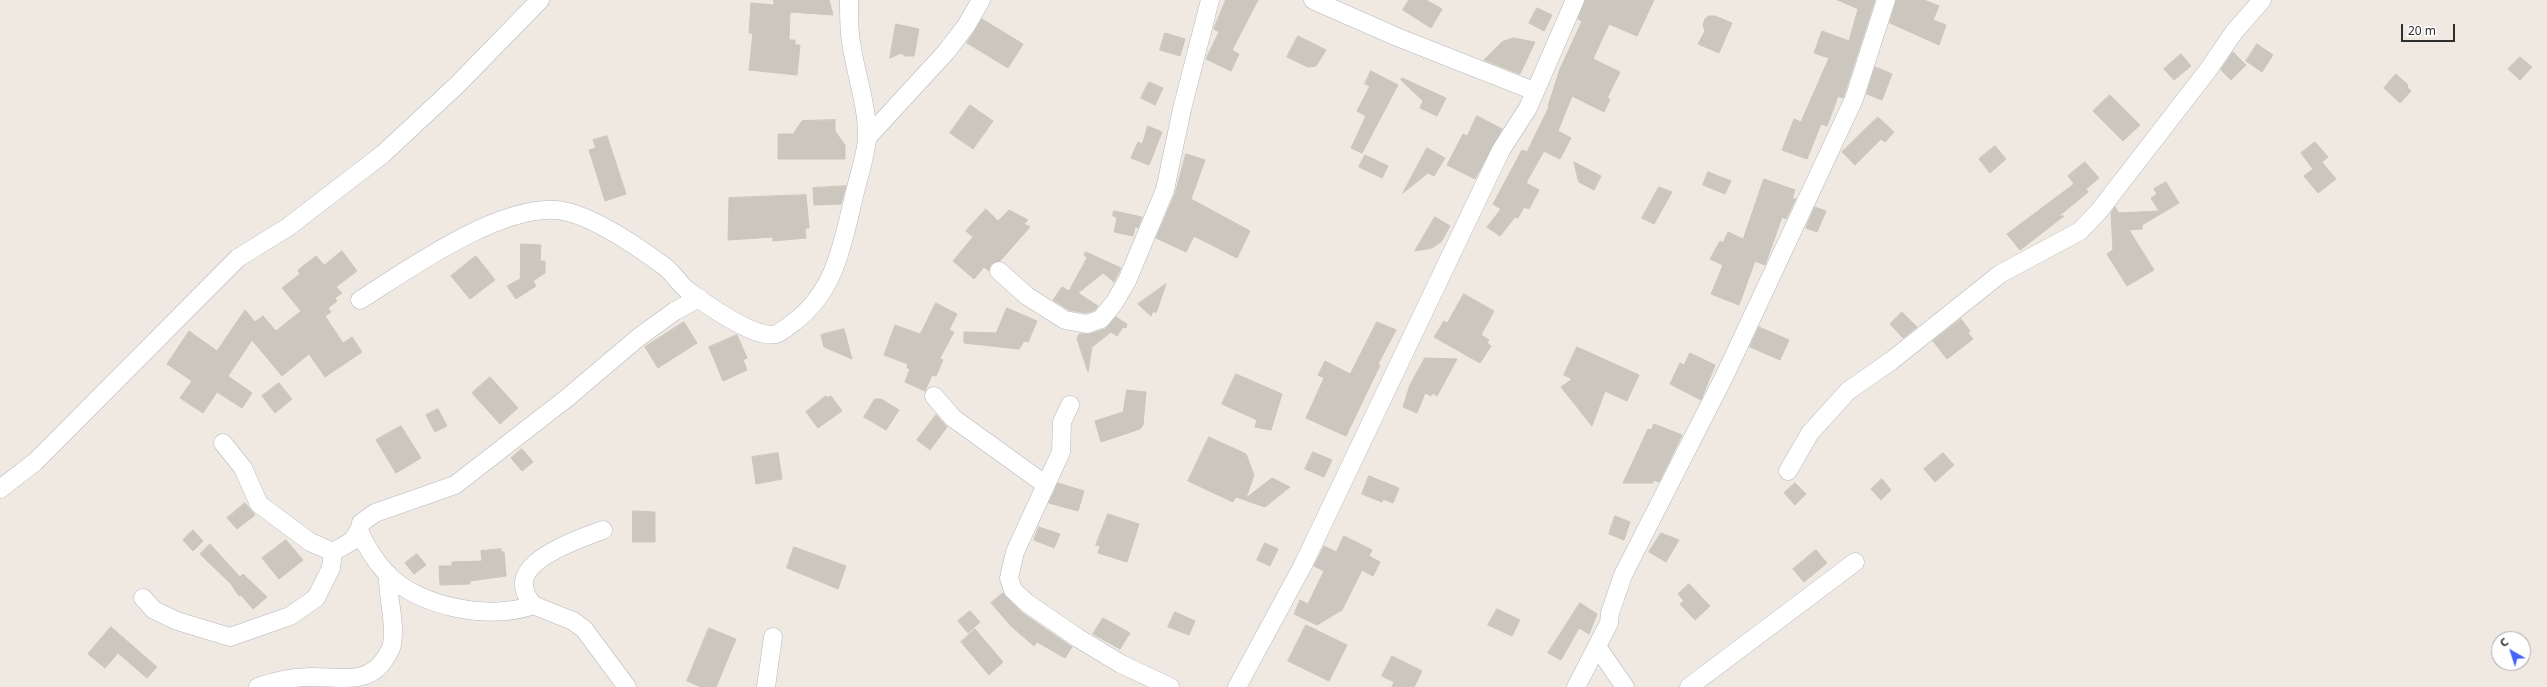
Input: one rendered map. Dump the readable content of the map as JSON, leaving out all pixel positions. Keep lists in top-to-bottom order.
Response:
{
  "scale_bar": "20 m",
  "north": "top left"
}
